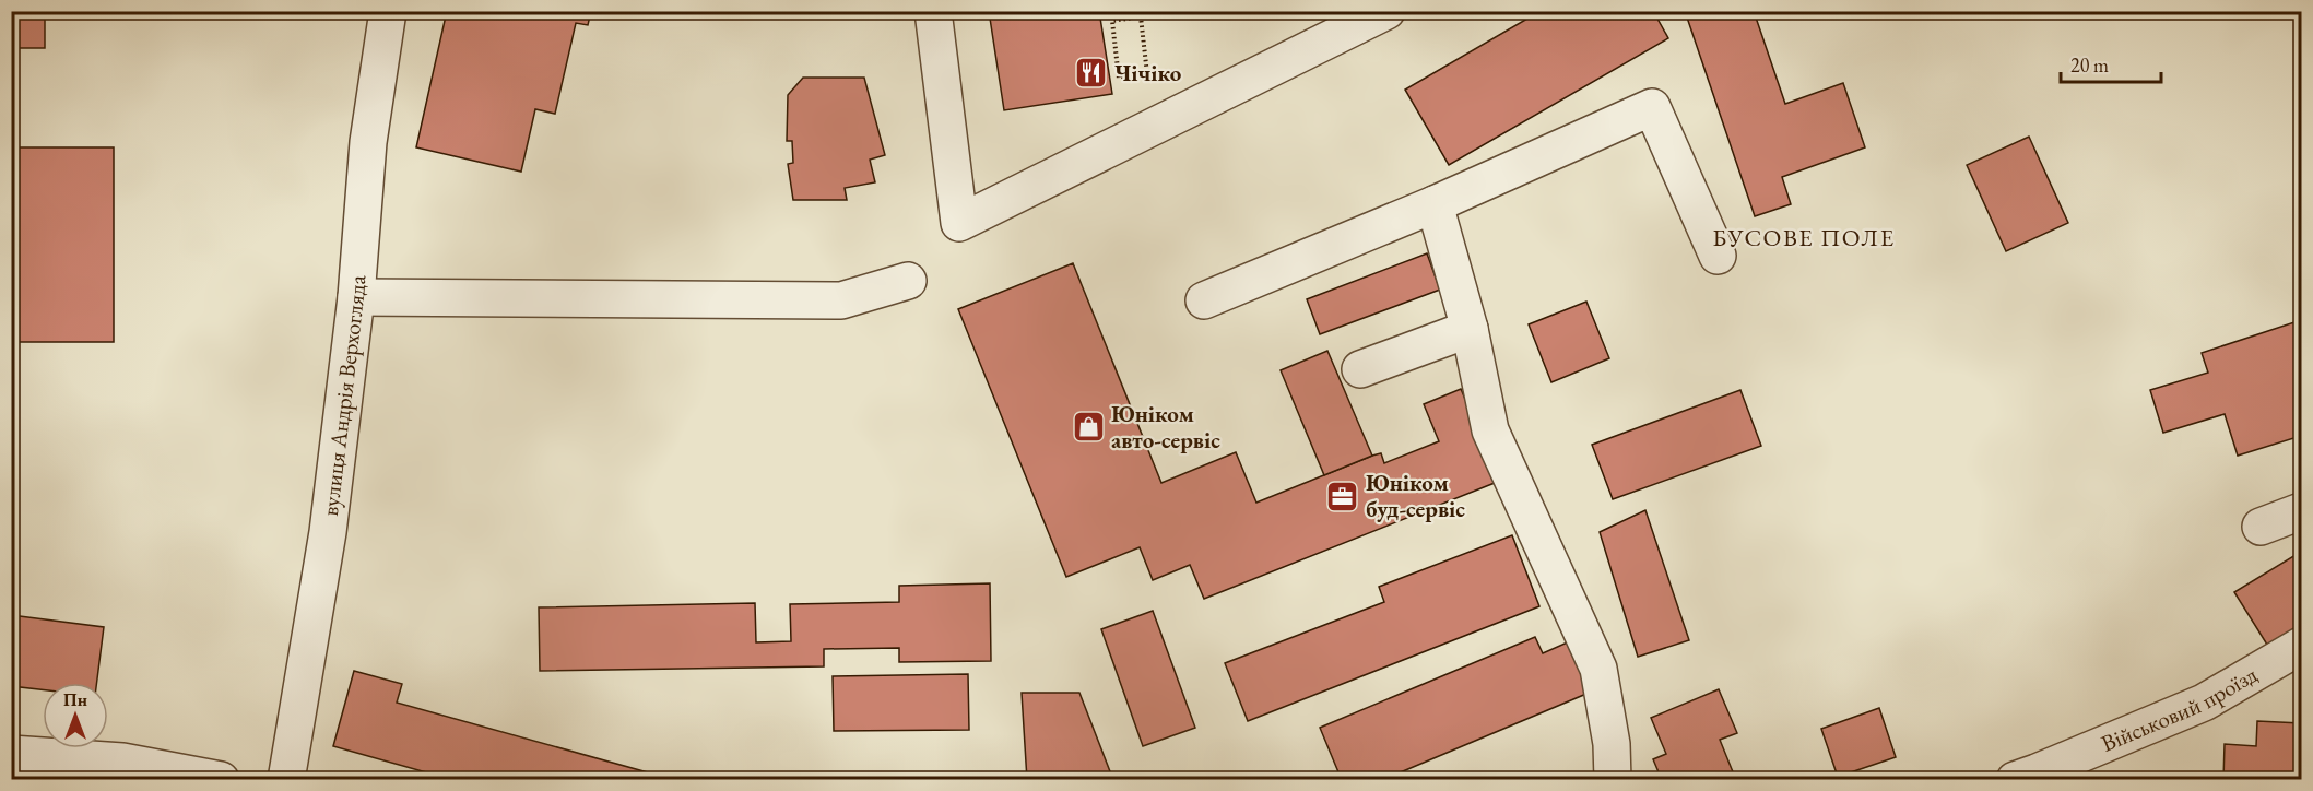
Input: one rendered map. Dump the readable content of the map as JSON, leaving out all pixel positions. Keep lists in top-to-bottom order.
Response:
{
  "streets": {
    "street": ["вулиця Андрія Верхогляда", "Військовий проїзд"]
  },
  "districts": ["БУСОВЕ ПОЛЕ"],
  "places": {
    "restaurant": ["Чічіко"],
    "shop": ["Юніком авто-сервіс"],
    "office": ["Юніком буд-сервіс"]
  },
  "scale_bar": "20 m",
  "north": "top"
}
